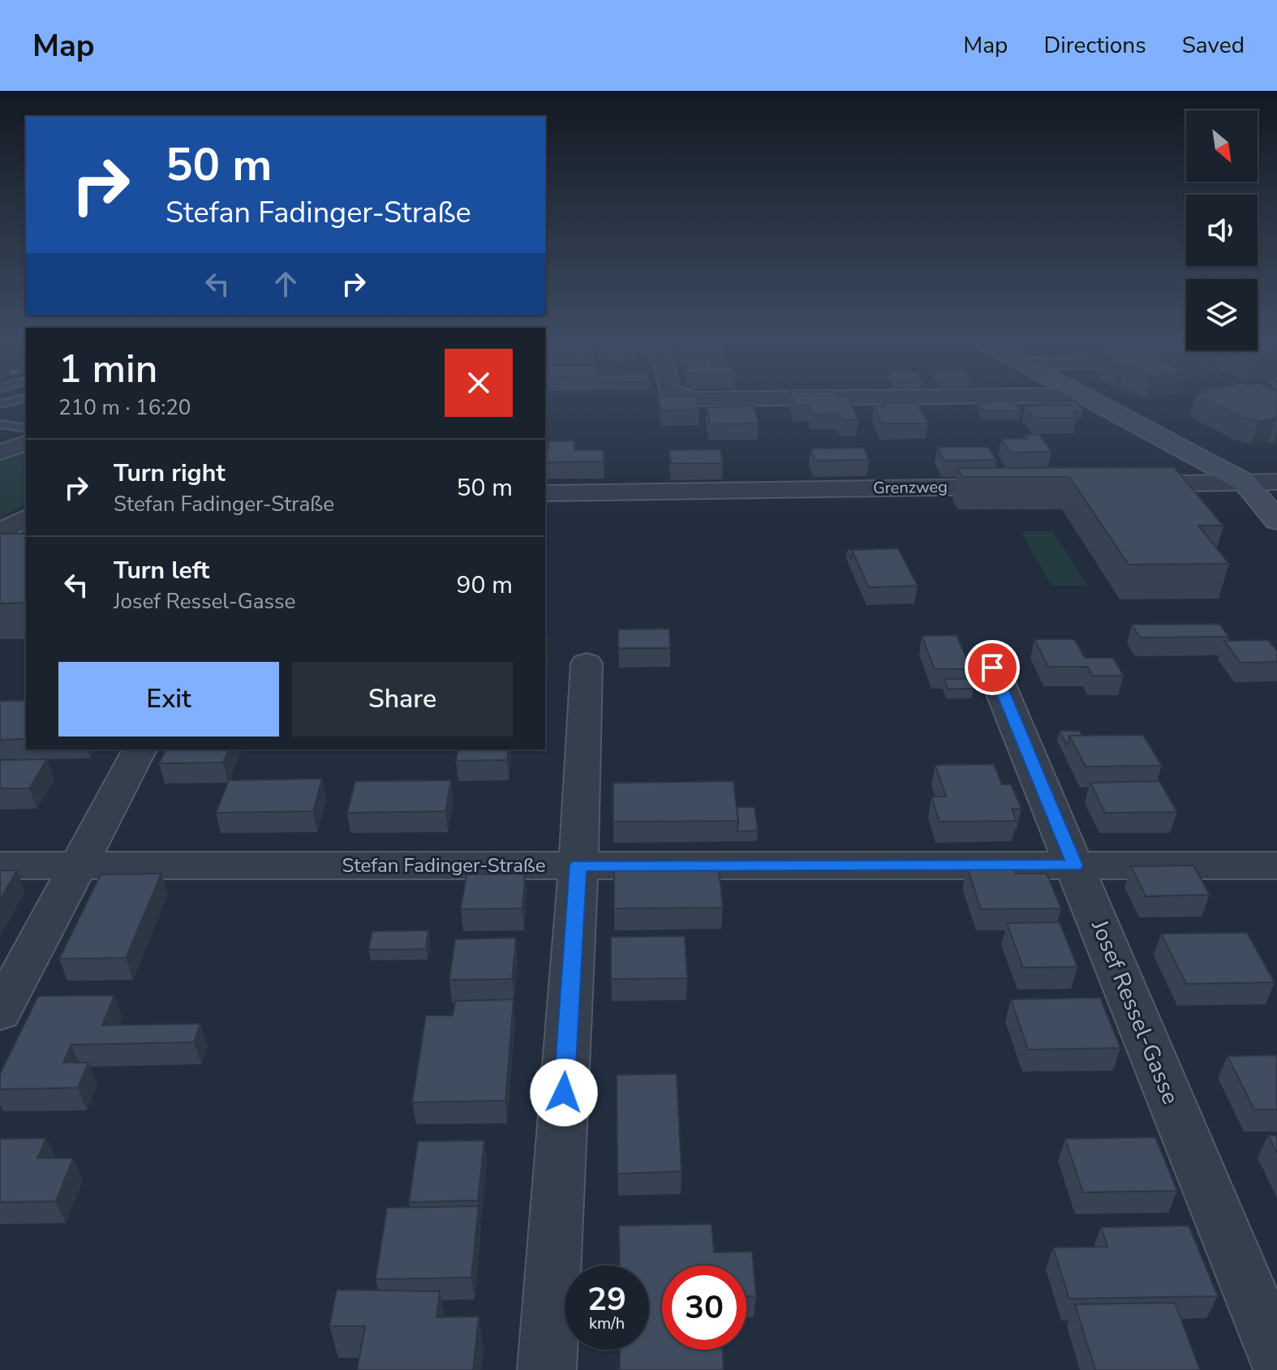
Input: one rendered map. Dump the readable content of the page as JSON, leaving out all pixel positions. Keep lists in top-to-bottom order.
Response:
{
  "streets": {
    "street": ["Grenzweg", "Stefan Fadinger-Straße", "Josef Ressel-Gasse"]
  },
  "crossings": [
    ["Stefan Fadinger-Straße", "Josef Ressel-Gasse"]
  ],
  "north": "bottom right",
  "page": {
    "header": "Map",
    "nav": ["Map", "Directions", "Saved"],
    "turn": ["50 m", "Stefan Fadinger-Straße"],
    "heading": ["1 min", "210 m · 16:20"],
    "list": [
      {
        "name": "Turn right",
        "note": "Stefan Fadinger-Straße",
        "value": "50 m"
      },
      {
        "name": "Turn left",
        "note": "Josef Ressel-Gasse",
        "value": "90 m"
      }
    ],
    "buttons": ["Exit", "Share"],
    "speed": "29 km/h",
    "limit": "30"
  }
}
